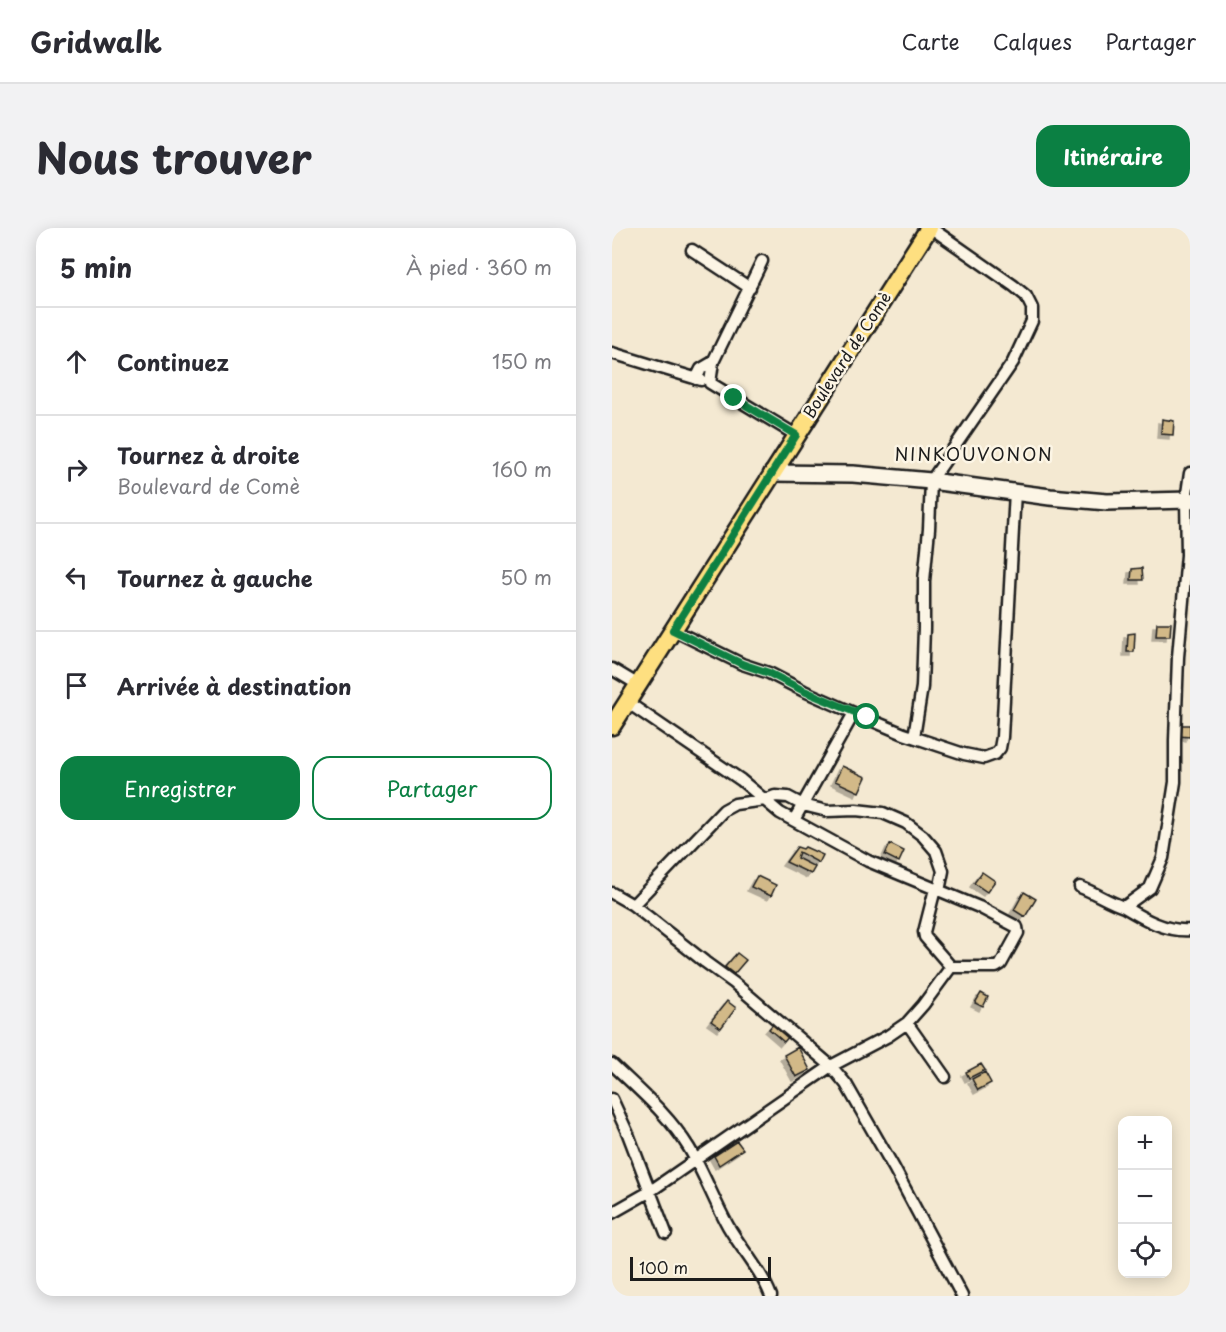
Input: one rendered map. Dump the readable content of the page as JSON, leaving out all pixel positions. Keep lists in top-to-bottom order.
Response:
{
  "streets": {
    "main road": ["Boulevard de Comè"]
  },
  "districts": ["NINKOUVONON"],
  "scale_bar": "100 m",
  "page": {
    "header": "Gridwalk",
    "nav": ["Carte", "Calques", "Partager"],
    "title": "Nous trouver",
    "buttons": [
      "Itinéraire",
      ["Enregistrer", "Partager"]
    ],
    "heading": ["5 min", "À pied · 360 m"],
    "list": [
      ["Continuez", "150 m"],
      ["Tournez à droite", "Boulevard de Comè", "160 m"],
      ["Tournez à gauche", "50 m"],
      "Arrivée à destination"
    ],
    "map_buttons": ["+", "−"],
    "scale": "100 m"
  }
}
